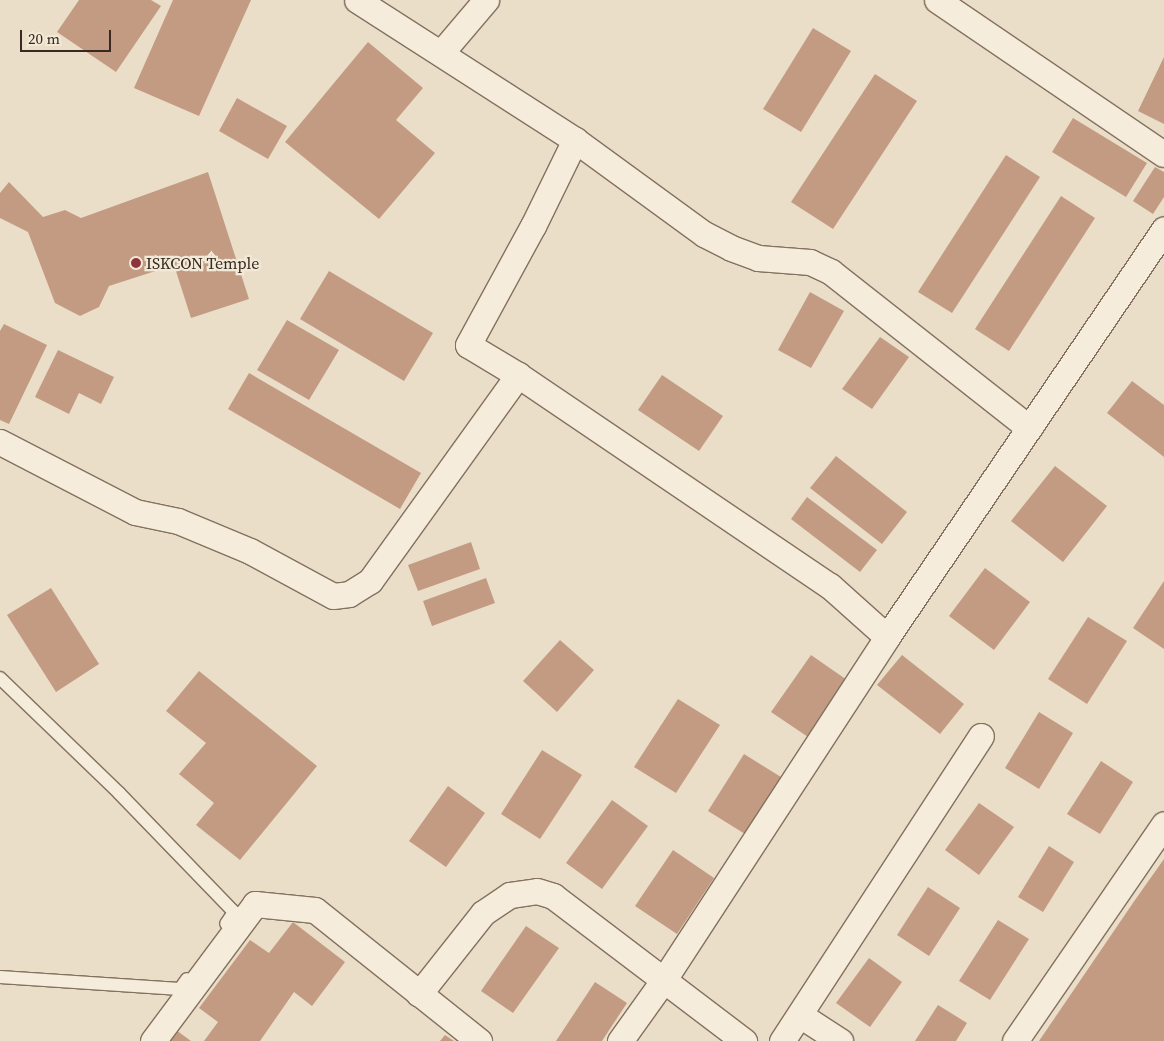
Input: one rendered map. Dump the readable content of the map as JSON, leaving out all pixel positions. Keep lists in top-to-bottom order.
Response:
{
  "places": ["ISKCON Temple"],
  "scale_bar": "20 m"
}
